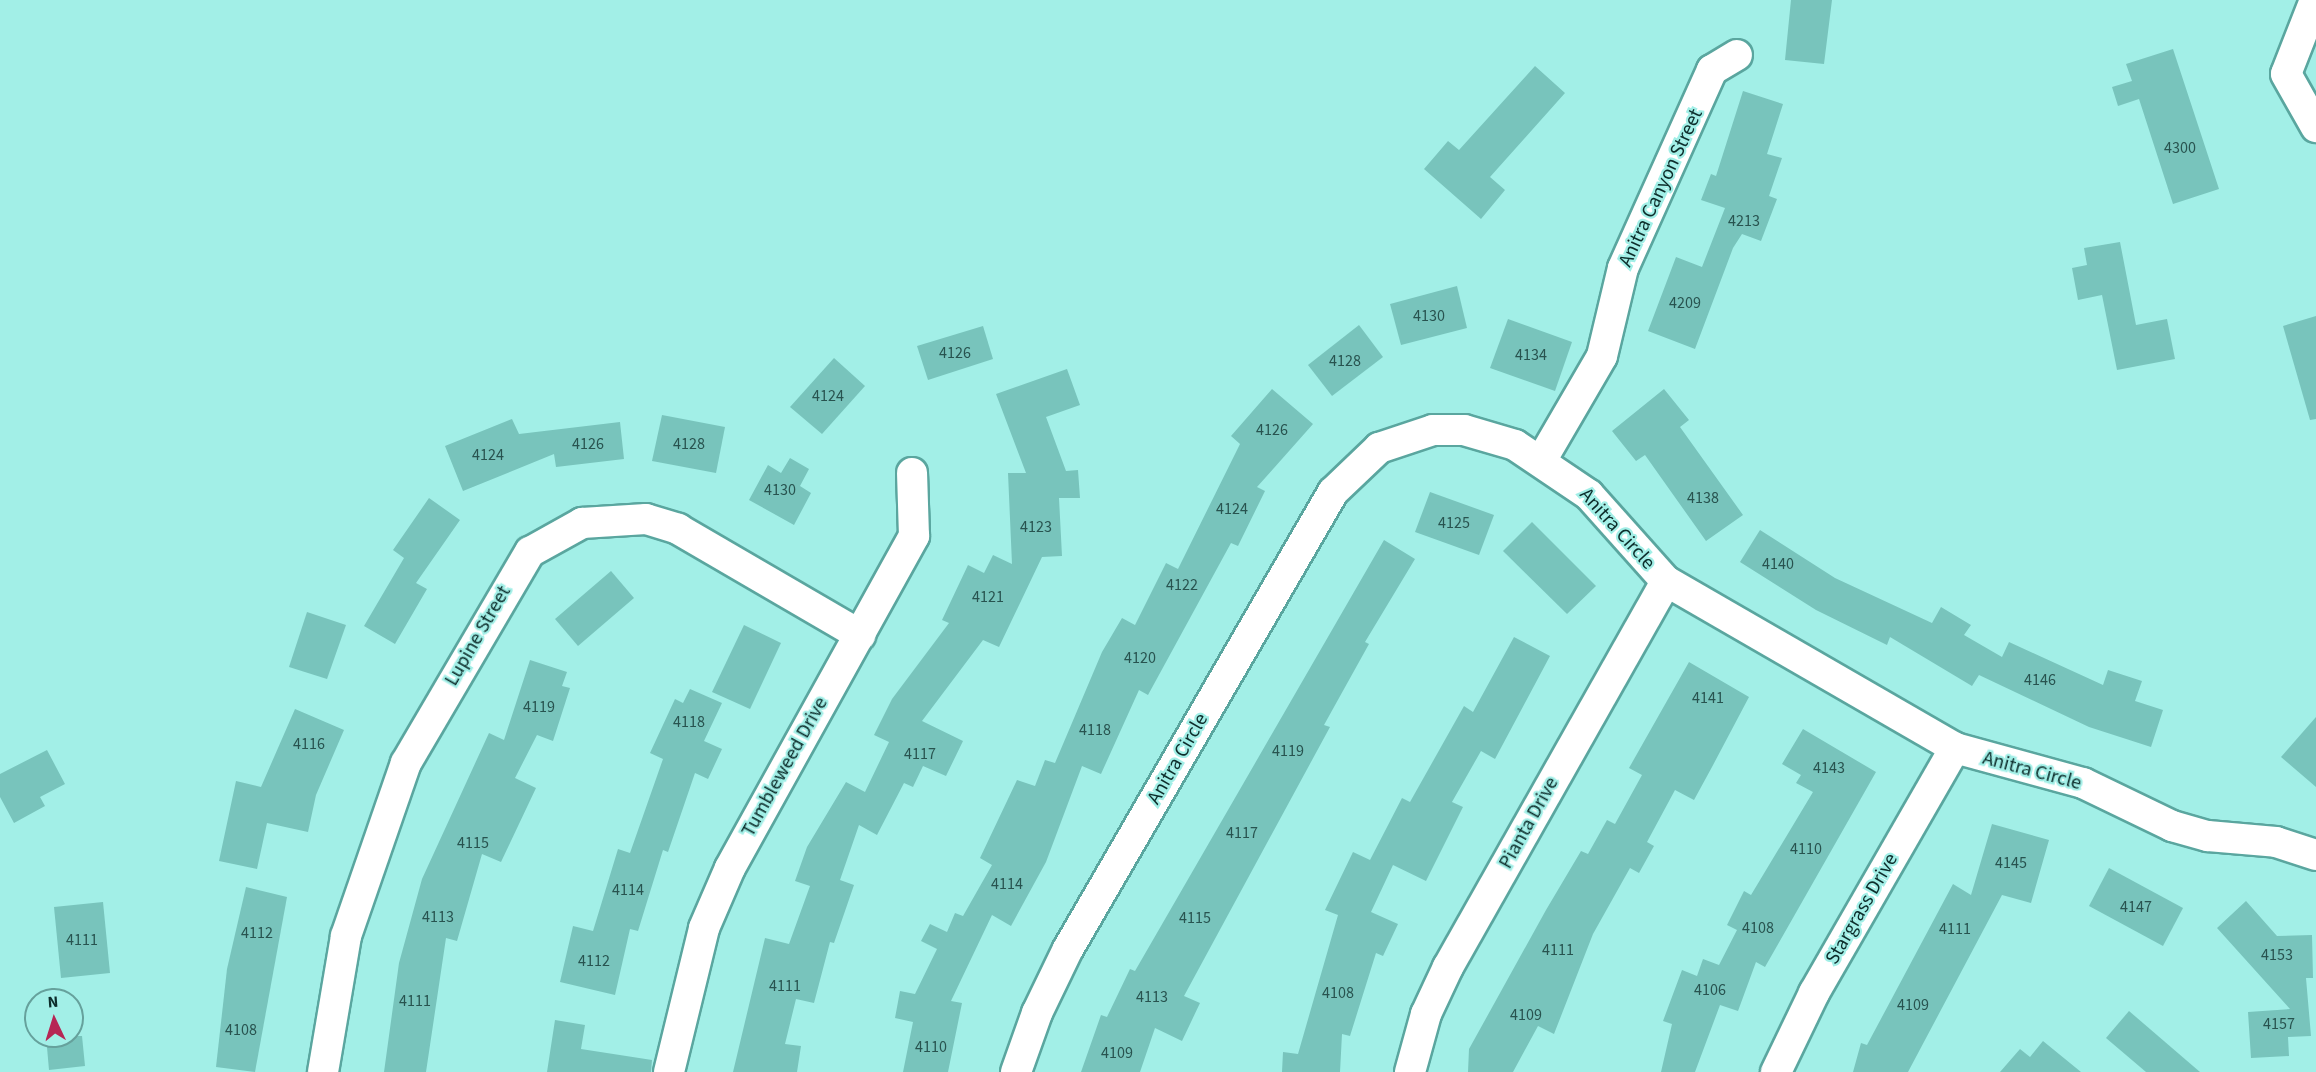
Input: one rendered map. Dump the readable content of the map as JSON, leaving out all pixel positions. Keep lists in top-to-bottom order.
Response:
{
  "streets": {
    "street": [
      "Anitra Canyon Street",
      "Anitra Circle",
      "Lupine Street",
      "Tumbleweed Drive",
      "Pianta Drive",
      "Stargrass Drive"
    ]
  },
  "crossings": [
    ["Anitra Canyon Street", "Anitra Circle"],
    ["Anitra Circle", "Pianta Drive"],
    ["Anitra Circle", "Stargrass Drive"],
    ["Lupine Street", "Tumbleweed Drive"]
  ],
  "house_numbers": [
    "4300",
    "4213",
    "4209",
    "4130",
    "4126",
    "4134",
    "4128",
    "4124",
    "4126",
    "4126",
    "4128",
    "4124",
    "4130",
    "4138",
    "4124",
    "4125",
    "4123",
    "4140",
    "4122",
    "4121",
    "4120",
    "4146",
    "4141",
    "4119",
    "4118",
    "4118",
    "4116",
    "4119",
    "4117",
    "4143",
    "4117",
    "4115",
    "4110",
    "4145",
    "4114",
    "4114",
    "4147",
    "4113",
    "4115",
    "4108",
    "4111",
    "4112",
    "4111",
    "4111",
    "4153",
    "4112",
    "4111",
    "4106",
    "4108",
    "4113",
    "4111",
    "4109",
    "4109",
    "4157",
    "4108",
    "4110",
    "4109"
  ],
  "north": "top"
}
